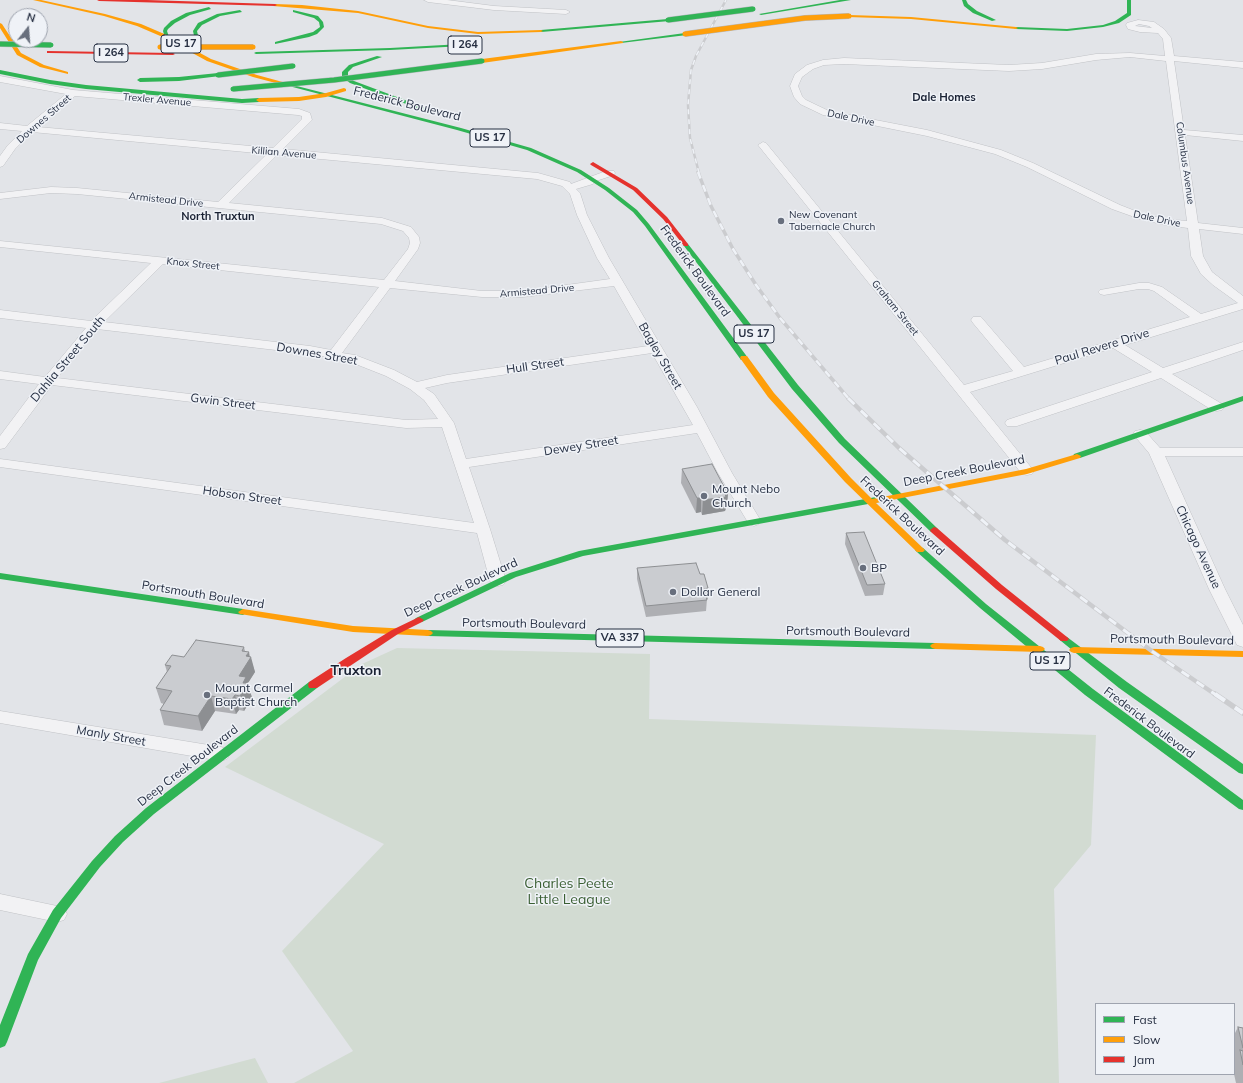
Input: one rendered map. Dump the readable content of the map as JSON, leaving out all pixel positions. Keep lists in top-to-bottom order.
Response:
{
  "streets": {
    "main road": [
      "US 17",
      "I 264",
      "Frederick Boulevard",
      "Deep Creek Boulevard",
      "Portsmouth Boulevard",
      "VA 337"
    ],
    "street": [
      "Trexler Avenue",
      "Dale Drive",
      "Downes Street",
      "Killian Avenue",
      "Columbus Avenue",
      "Armistead Drive",
      "Knox Street",
      "Graham Street",
      "Paul Revere Drive",
      "Bagley Street",
      "Dahlia Street South",
      "Hull Street",
      "Gwin Street",
      "Dewey Street",
      "Hobson Street",
      "Chicago Avenue",
      "Manly Street"
    ]
  },
  "crossings": [
    ["Trexler Avenue", "Downes Street"],
    ["Trexler Avenue", "Killian Avenue"],
    ["Frederick Boulevard", "Deep Creek Boulevard"],
    ["Frederick Boulevard", "Portsmouth Boulevard"],
    ["Dale Drive", "Columbus Avenue"],
    ["Downes Street", "Killian Avenue"],
    ["Downes Street", "Armistead Drive"],
    ["Downes Street", "Dahlia Street South"],
    ["Downes Street", "Hull Street"],
    ["Downes Street", "Gwin Street"],
    ["Downes Street", "Dewey Street"],
    ["Downes Street", "Deep Creek Boulevard"],
    ["Downes Street", "Hobson Street"],
    ["Killian Avenue", "Bagley Street"],
    ["Armistead Drive", "Knox Street"],
    ["Armistead Drive", "Bagley Street"],
    ["Knox Street", "Dahlia Street South"],
    ["Graham Street", "Paul Revere Drive"],
    ["Graham Street", "Deep Creek Boulevard"],
    ["Bagley Street", "Hull Street"],
    ["Bagley Street", "Dewey Street"],
    ["Bagley Street", "Deep Creek Boulevard"],
    ["Dahlia Street South", "Gwin Street"],
    ["Deep Creek Boulevard", "Chicago Avenue"],
    ["Deep Creek Boulevard", "Portsmouth Boulevard"],
    ["Deep Creek Boulevard", "Manly Street"]
  ],
  "districts": ["Dale Homes", "North Truxtun", "Truxton"],
  "parks": ["Charles Peete Little League"],
  "places": [
    "New Covenant Tabernacle Church",
    "Mount Nebo Church",
    "BP",
    "Dollar General",
    "Mount Carmel Baptist Church"
  ],
  "legend": ["Fast", "Slow", "Jam"],
  "north": "top"
}
